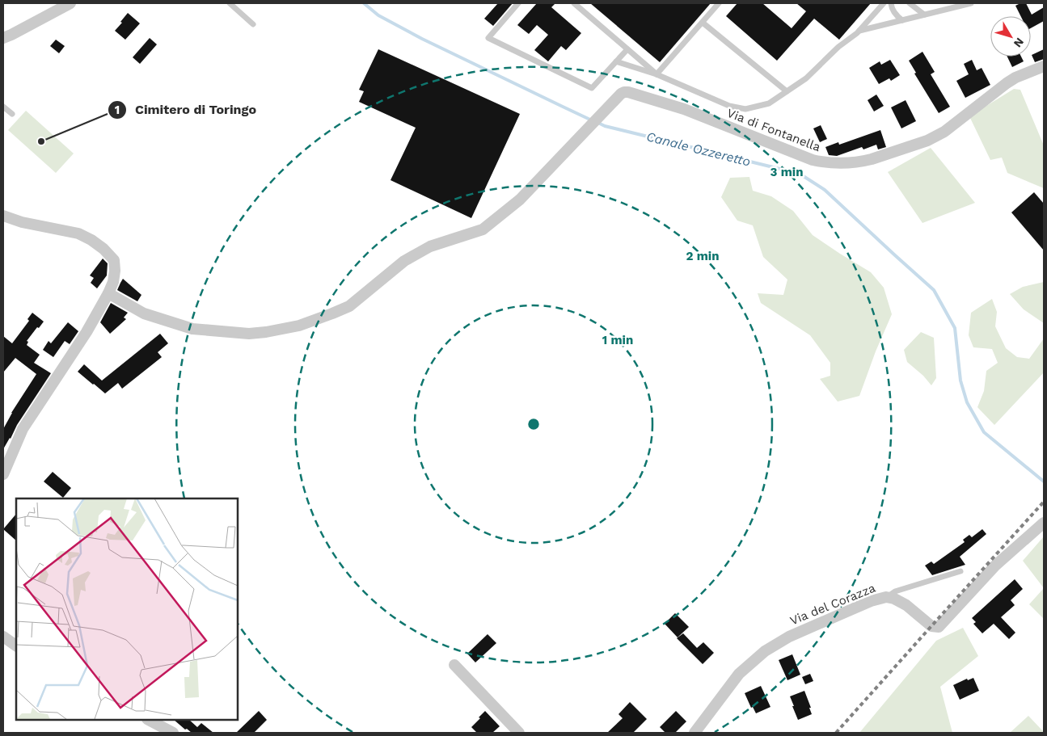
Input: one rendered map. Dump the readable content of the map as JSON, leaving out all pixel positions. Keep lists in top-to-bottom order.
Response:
{
  "streets": {
    "street": ["Via di Fontanella", "Via del Corazza"]
  },
  "water": ["Canale Ozzeretto"],
  "places": ["Cimitero di Toringo"],
  "north": "bottom right",
  "rings": ["3 min", "2 min", "1 min"]
}
